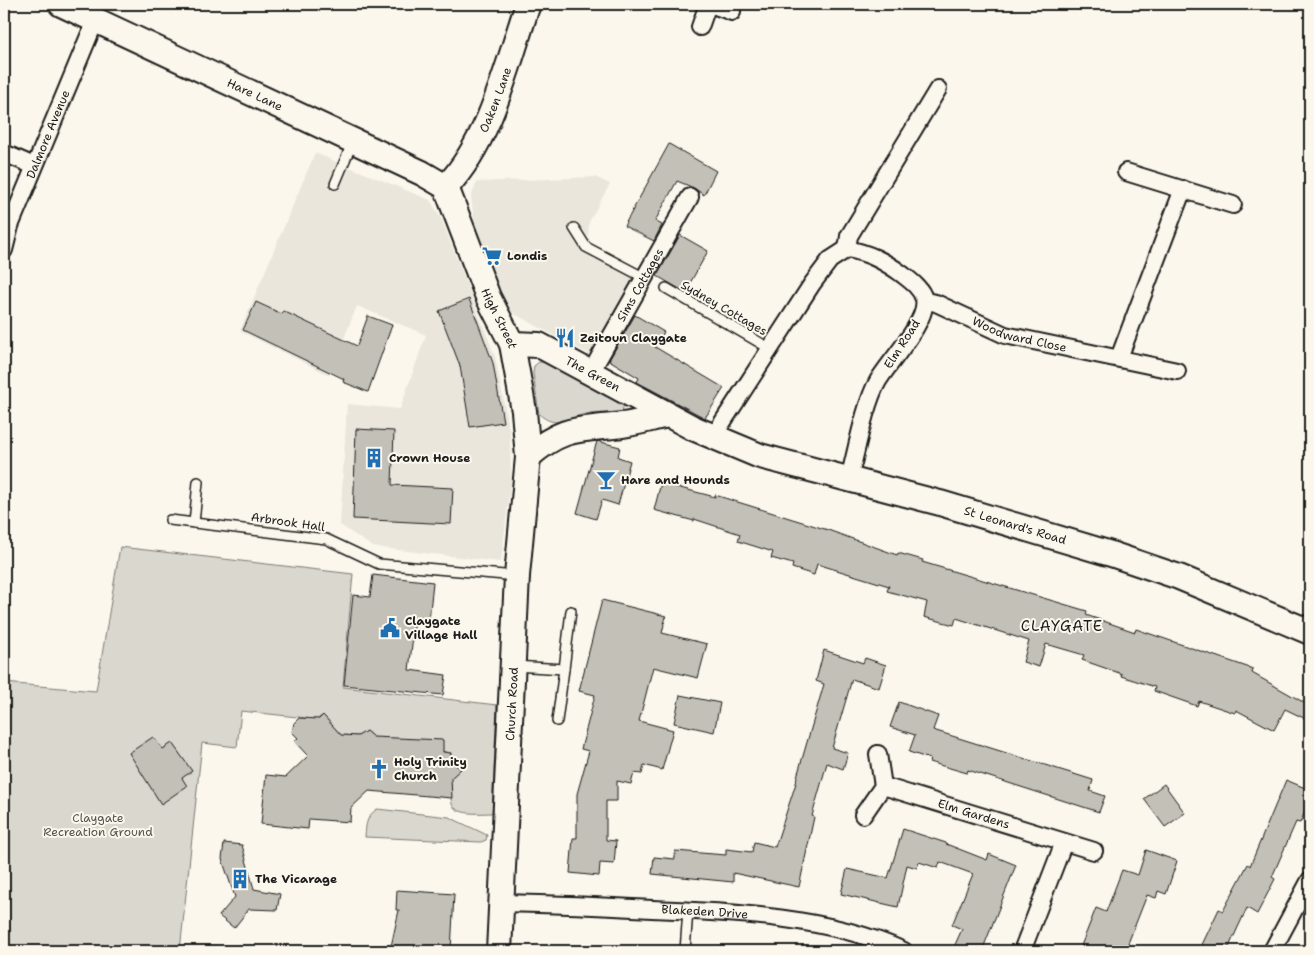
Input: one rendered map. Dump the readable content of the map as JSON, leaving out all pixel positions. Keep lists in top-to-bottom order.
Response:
{
  "streets": {
    "street": [
      "Hare Lane",
      "Oaken Lane",
      "Dalmore Avenue",
      "Sims Cottages",
      "High Street",
      "Woodward Close",
      "Elm Road",
      "The Green",
      "St Leonard's Road",
      "Church Road",
      "Elm Gardens",
      "Blakeden Drive"
    ],
    "lane": ["Sydney Cottages", "Arbrook Hall"]
  },
  "crossings": [
    ["Hare Lane", "Oaken Lane"],
    ["Hare Lane", "Dalmore Avenue"],
    ["Hare Lane", "High Street"],
    ["Oaken Lane", "High Street"],
    ["Sims Cottages", "The Green"],
    ["High Street", "The Green"],
    ["High Street", "Church Road"],
    ["Woodward Close", "Elm Road"],
    ["Elm Road", "St Leonard's Road"],
    ["The Green", "St Leonard's Road"],
    ["Arbrook Hall", "Church Road"],
    ["Church Road", "Blakeden Drive"]
  ],
  "districts": ["CLAYGATE"],
  "parks": ["Claygate Recreation Ground"],
  "places": {
    "supermarket": ["Londis"],
    "restaurant": ["Zeitoun Claygate"],
    "building": ["Crown House", "The Vicarage"],
    "bar": ["Hare and Hounds"],
    "public building": ["Claygate Village Hall"],
    "church": ["Holy Trinity Church"]
  }
}
